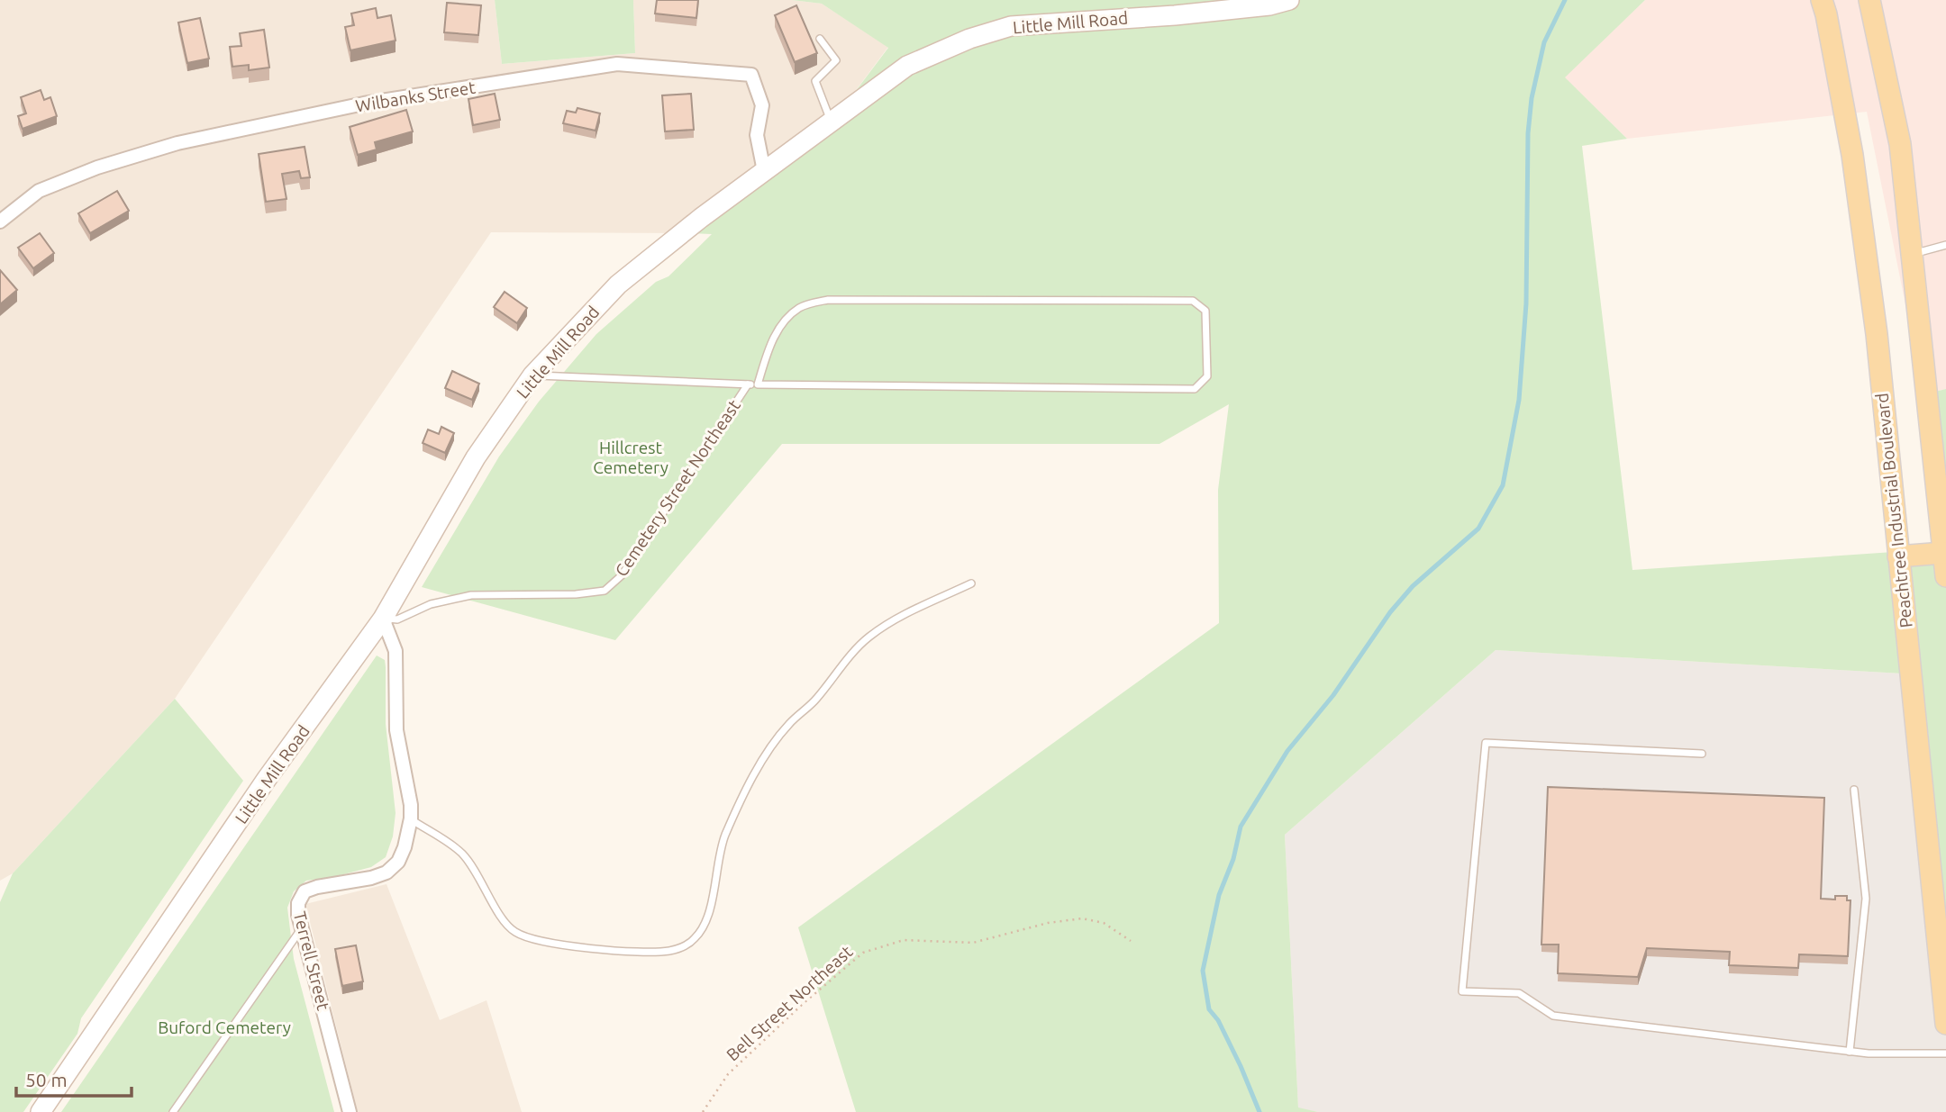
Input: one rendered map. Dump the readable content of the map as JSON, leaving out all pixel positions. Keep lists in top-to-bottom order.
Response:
{
  "streets": {
    "main road": ["Peachtree Industrial Boulevard"],
    "street": ["Little Mill Road", "Wilbanks Street", "Terrell Street"],
    "lane": ["Cemetery Street Northeast"],
    "path": ["Bell Street Northeast"]
  },
  "crossings": [
    ["Little Mill Road", "Wilbanks Street"],
    ["Little Mill Road", "Cemetery Street Northeast"],
    ["Little Mill Road", "Terrell Street"],
    ["Cemetery Street Northeast", "Terrell Street"]
  ],
  "parks": ["Hillcrest Cemetery", "Buford Cemetery"],
  "scale_bar": "50 m"
}
